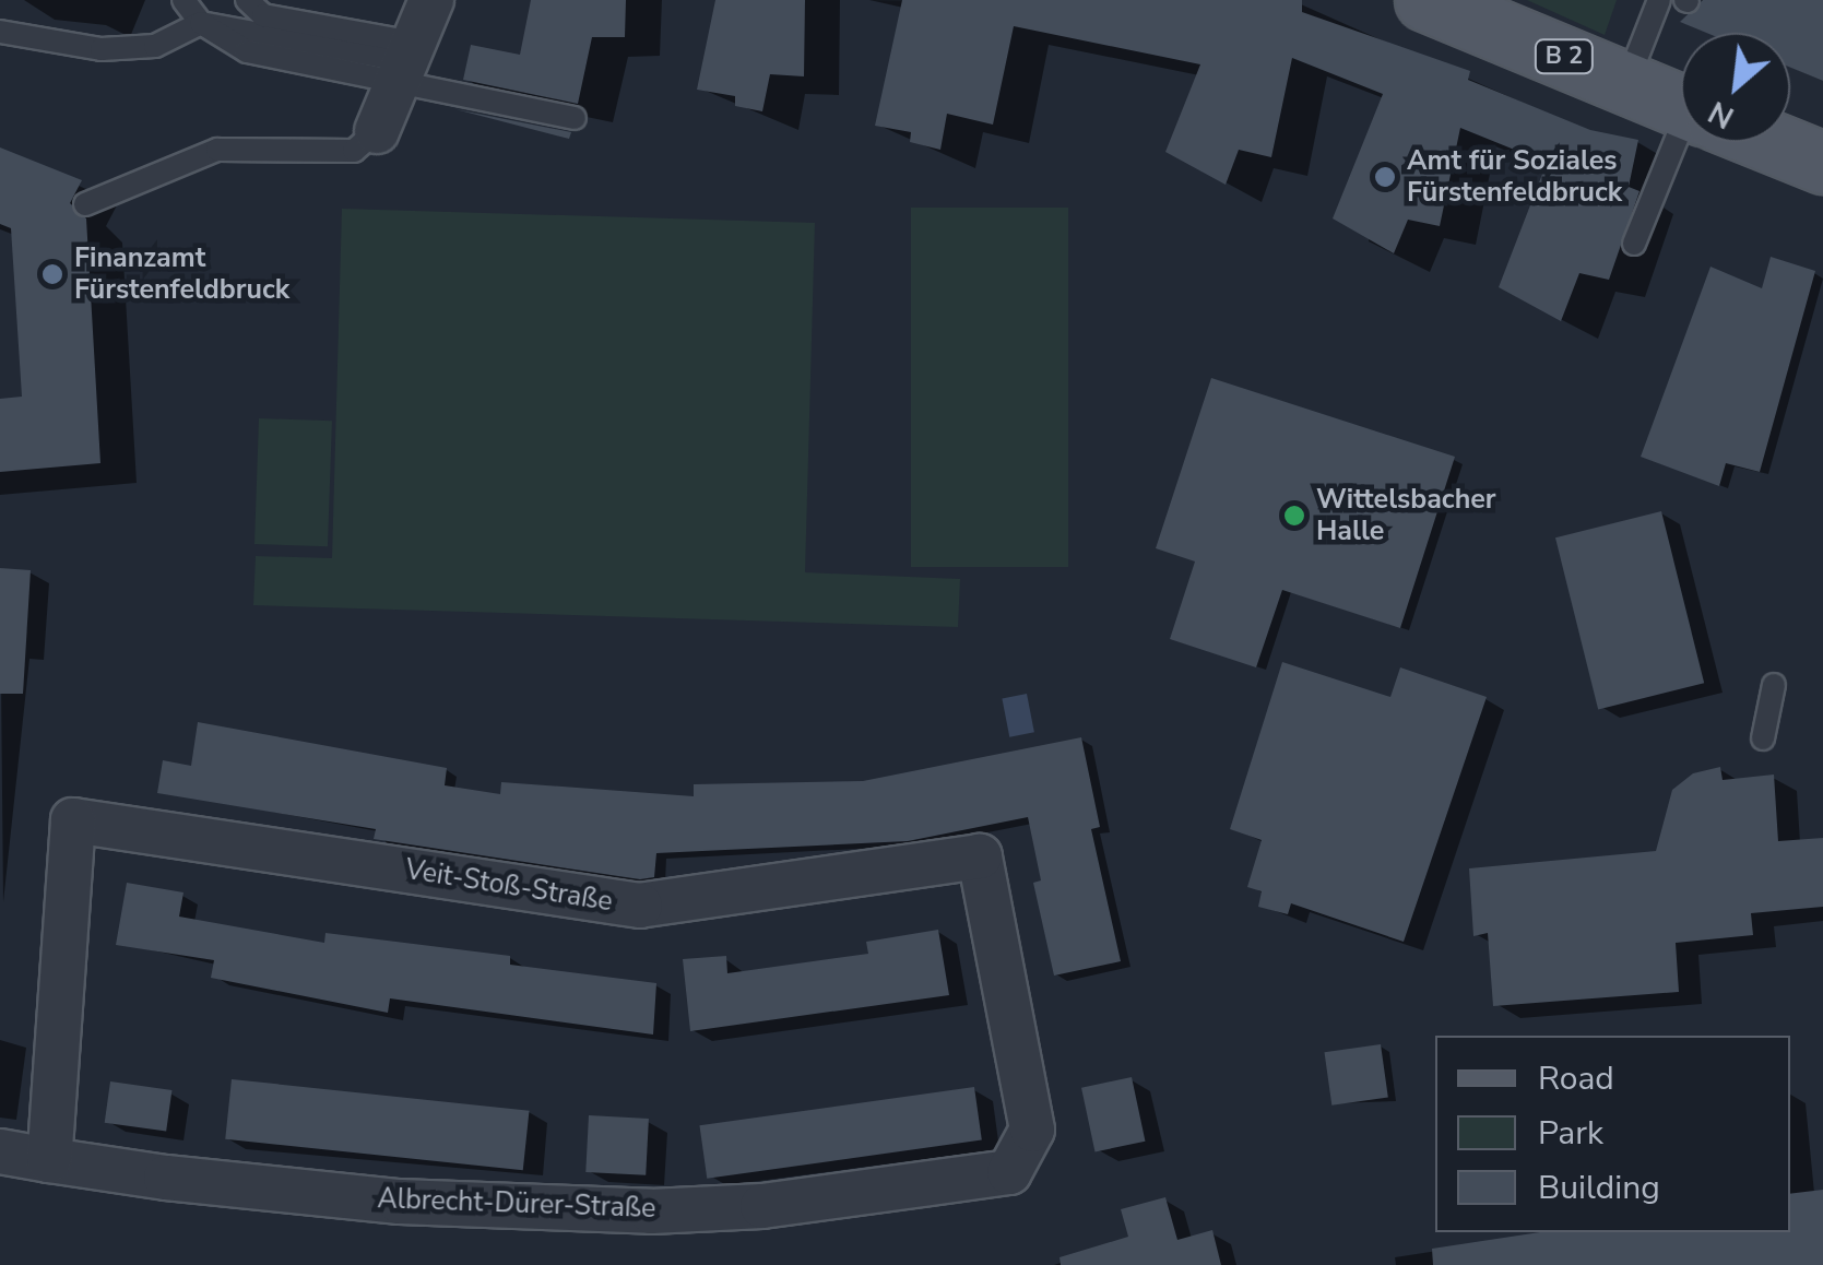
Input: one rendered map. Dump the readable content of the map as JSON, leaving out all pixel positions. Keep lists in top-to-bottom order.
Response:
{
  "streets": {
    "main road": ["B 2"],
    "street": ["Veit-Stoß-Straße", "Albrecht-Dürer-Straße"]
  },
  "crossings": [
    ["Veit-Stoß-Straße", "Albrecht-Dürer-Straße"]
  ],
  "places": ["Amt für Soziales Fürstenfeldbruck", "Finanzamt Fürstenfeldbruck", "Wittelsbacher Halle"],
  "legend": ["Road", "Park", "Building"],
  "north": "bottom left"
}
